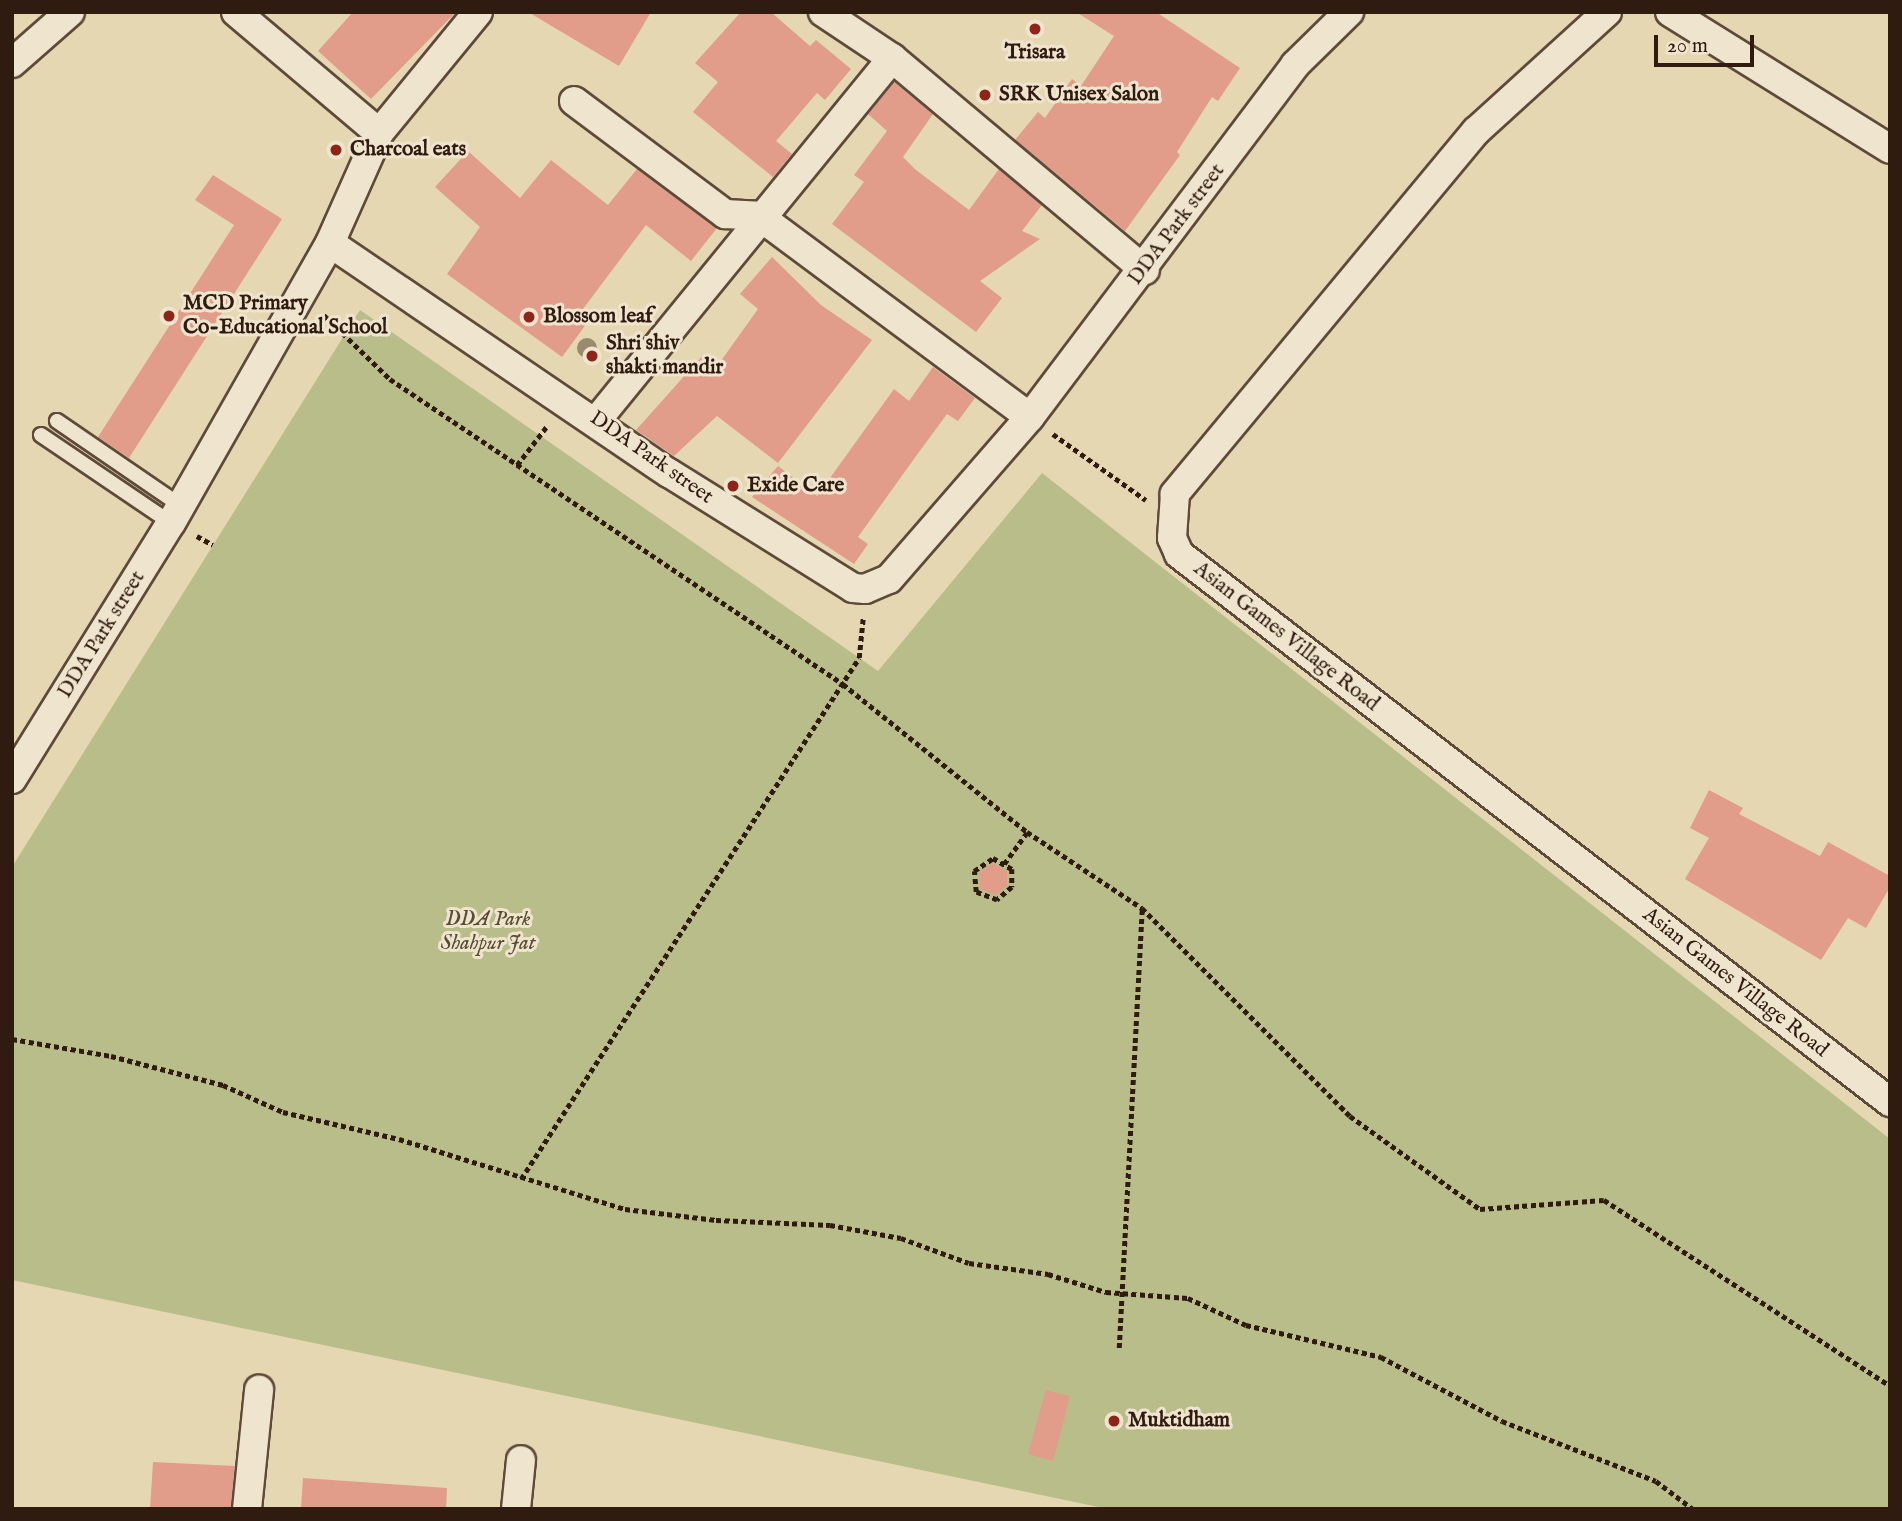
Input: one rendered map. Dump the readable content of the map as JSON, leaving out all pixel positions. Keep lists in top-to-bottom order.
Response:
{
  "streets": {
    "street": ["DDA Park street", "Asian Games Village Road"]
  },
  "parks": ["DDA Park Shahpur Jat"],
  "places": [
    "Trisara",
    "SRK Unisex Salon",
    "Charcoal eats",
    "MCD Primary Co-Educational School",
    "Blossom leaf",
    "Shri shiv shakti mandir",
    "Exide Care",
    "Muktidham"
  ],
  "scale_bar": "20 m"
}
